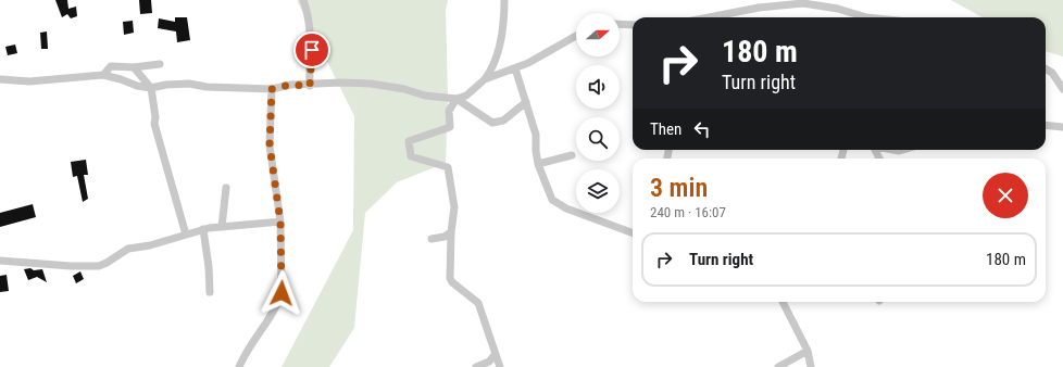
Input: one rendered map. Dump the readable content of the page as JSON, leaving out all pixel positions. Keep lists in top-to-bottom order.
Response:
{
  "north": "right",
  "page": {
    "turn": ["180 m", "Turn right"],
    "then": "Then",
    "heading": ["3 min", "240 m · 16:07"],
    "list": [
      {
        "name": "Turn right",
        "value": "180 m"
      }
    ]
  }
}
